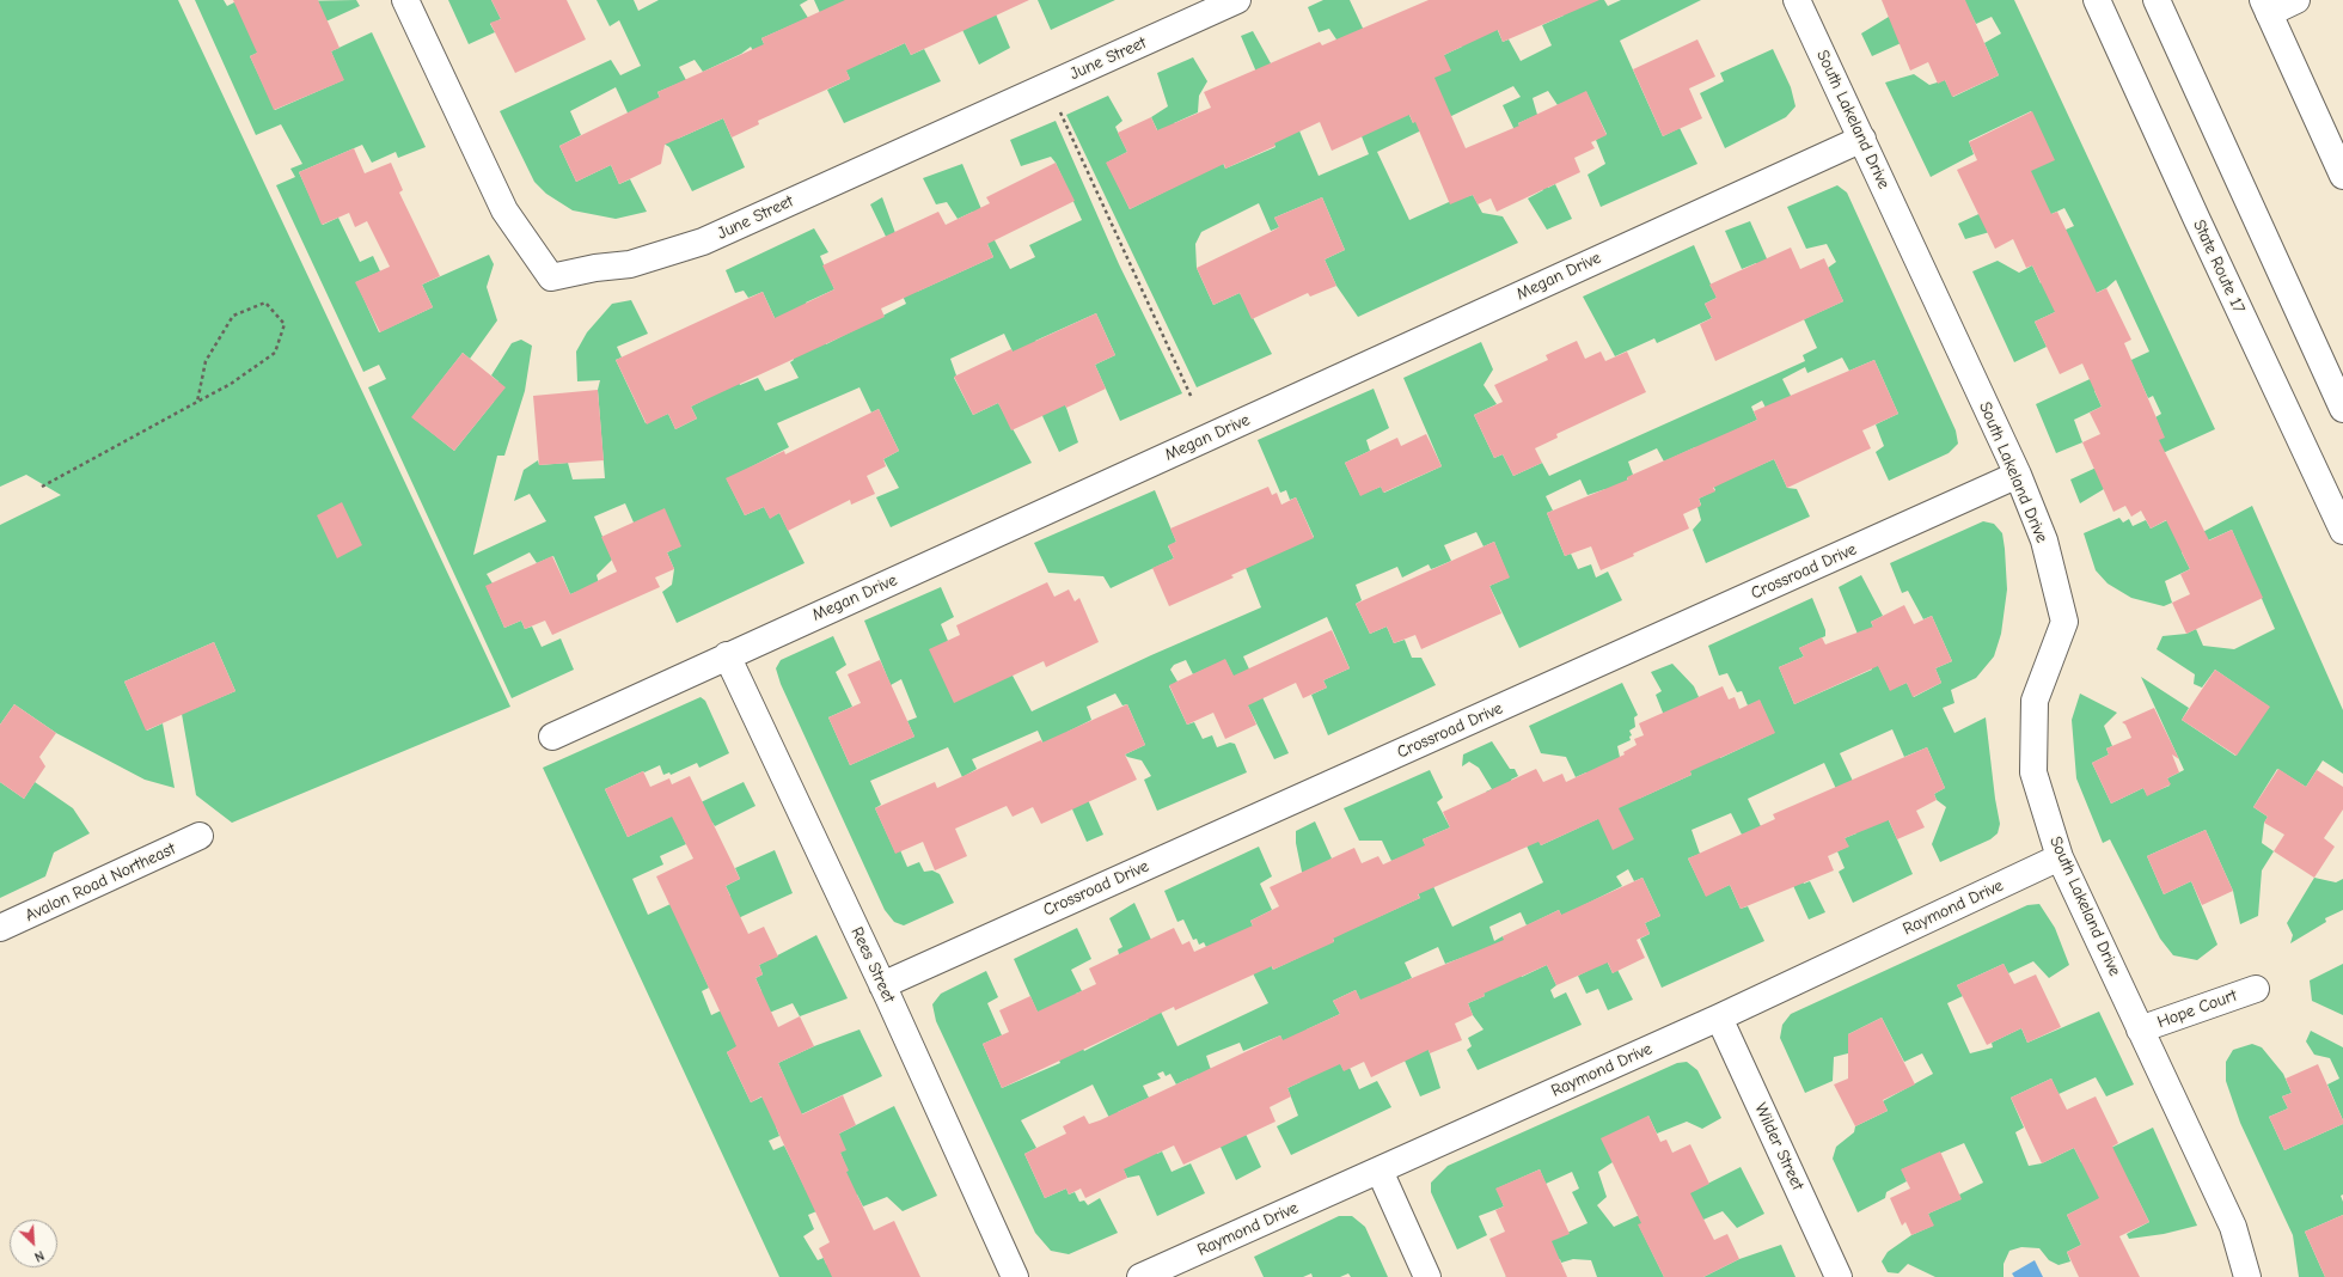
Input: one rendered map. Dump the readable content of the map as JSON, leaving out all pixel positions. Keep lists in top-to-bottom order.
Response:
{
  "streets": {
    "main road": [
      "June Street",
      "South Lakeland Drive",
      "State Route 17",
      "Megan Drive",
      "Crossroad Drive",
      "Avalon Road Northeast",
      "Raymond Drive",
      "Rees Street",
      "Hope Court",
      "Wilder Street"
    ]
  },
  "crossings": [
    ["South Lakeland Drive", "Megan Drive"],
    ["South Lakeland Drive", "Crossroad Drive"],
    ["South Lakeland Drive", "Raymond Drive"],
    ["South Lakeland Drive", "Hope Court"],
    ["Megan Drive", "Rees Street"],
    ["Crossroad Drive", "Rees Street"],
    ["Raymond Drive", "Wilder Street"]
  ],
  "north": "bottom right"
}
